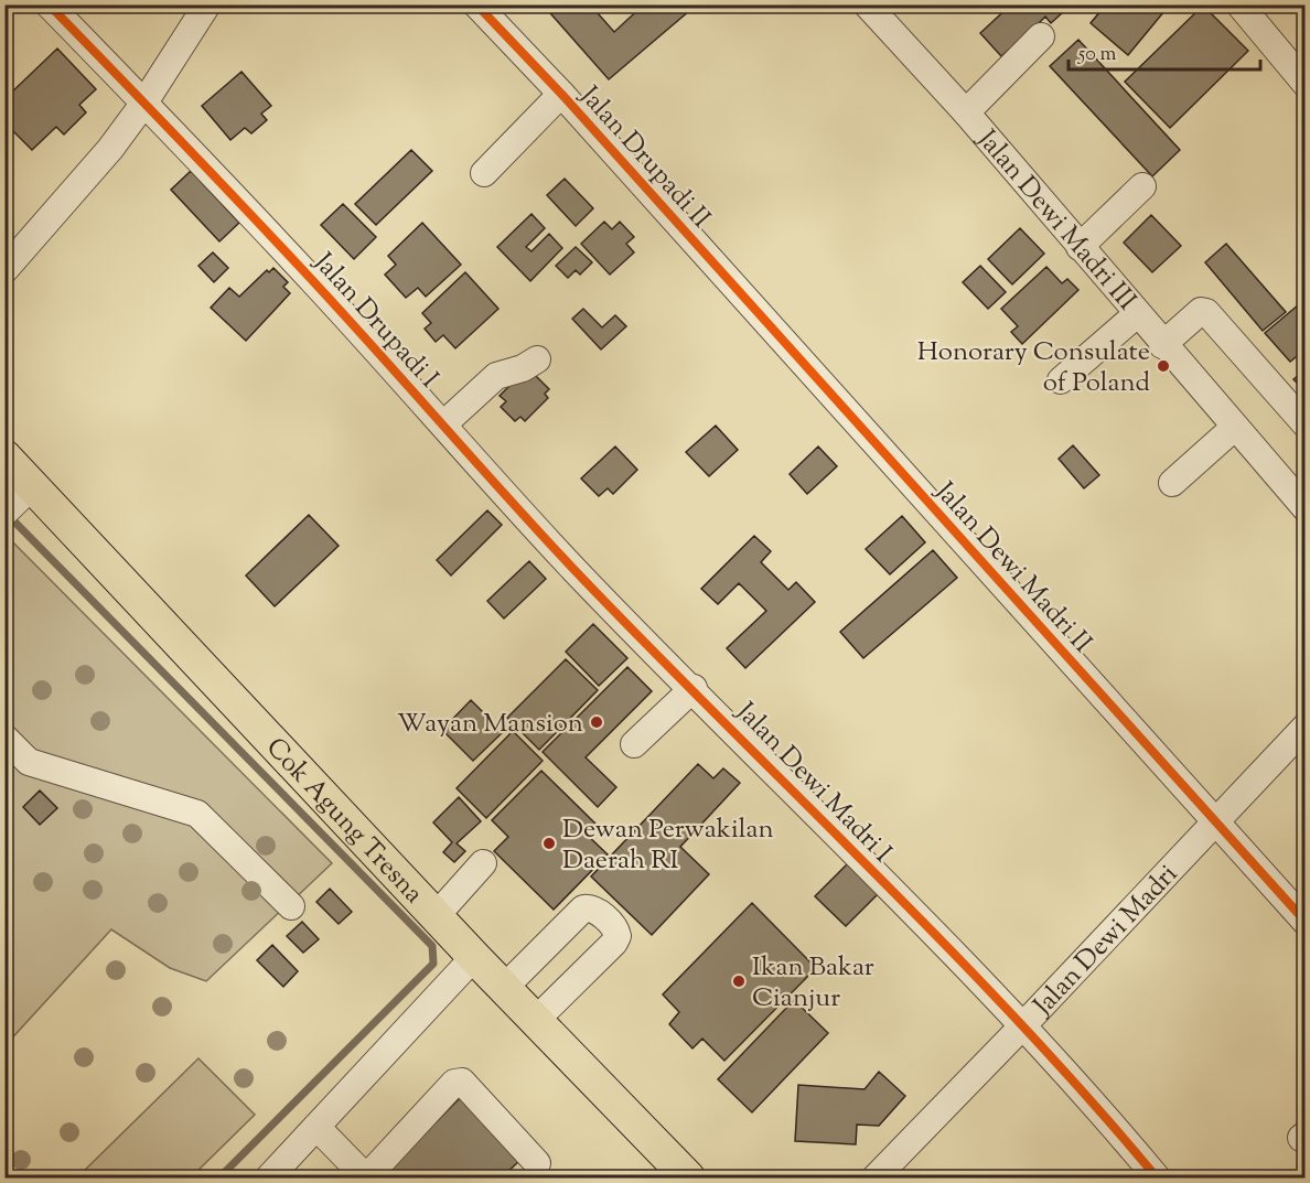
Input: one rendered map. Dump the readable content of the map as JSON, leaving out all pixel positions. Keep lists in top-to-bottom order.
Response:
{
  "streets": {
    "main road": ["Cok Agung Tresna"],
    "street": [
      "Jalan Drupadi II",
      "Jalan Dewi Madri III",
      "Jalan Drupadi I",
      "Jalan Dewi Madri II",
      "Jalan Dewi Madri I",
      "Jalan Dewi Madri"
    ]
  },
  "crossings": [
    ["Jalan Drupadi II", "Jalan Dewi Madri II"],
    ["Jalan Drupadi I", "Jalan Dewi Madri I"],
    ["Jalan Dewi Madri II", "Jalan Dewi Madri"],
    ["Jalan Dewi Madri I", "Jalan Dewi Madri"]
  ],
  "places": [
    "Honorary Consulate of Poland",
    "Wayan Mansion",
    "Dewan Perwakilan Daerah RI",
    "Ikan Bakar Cianjur"
  ],
  "scale_bar": "50 m"
}
